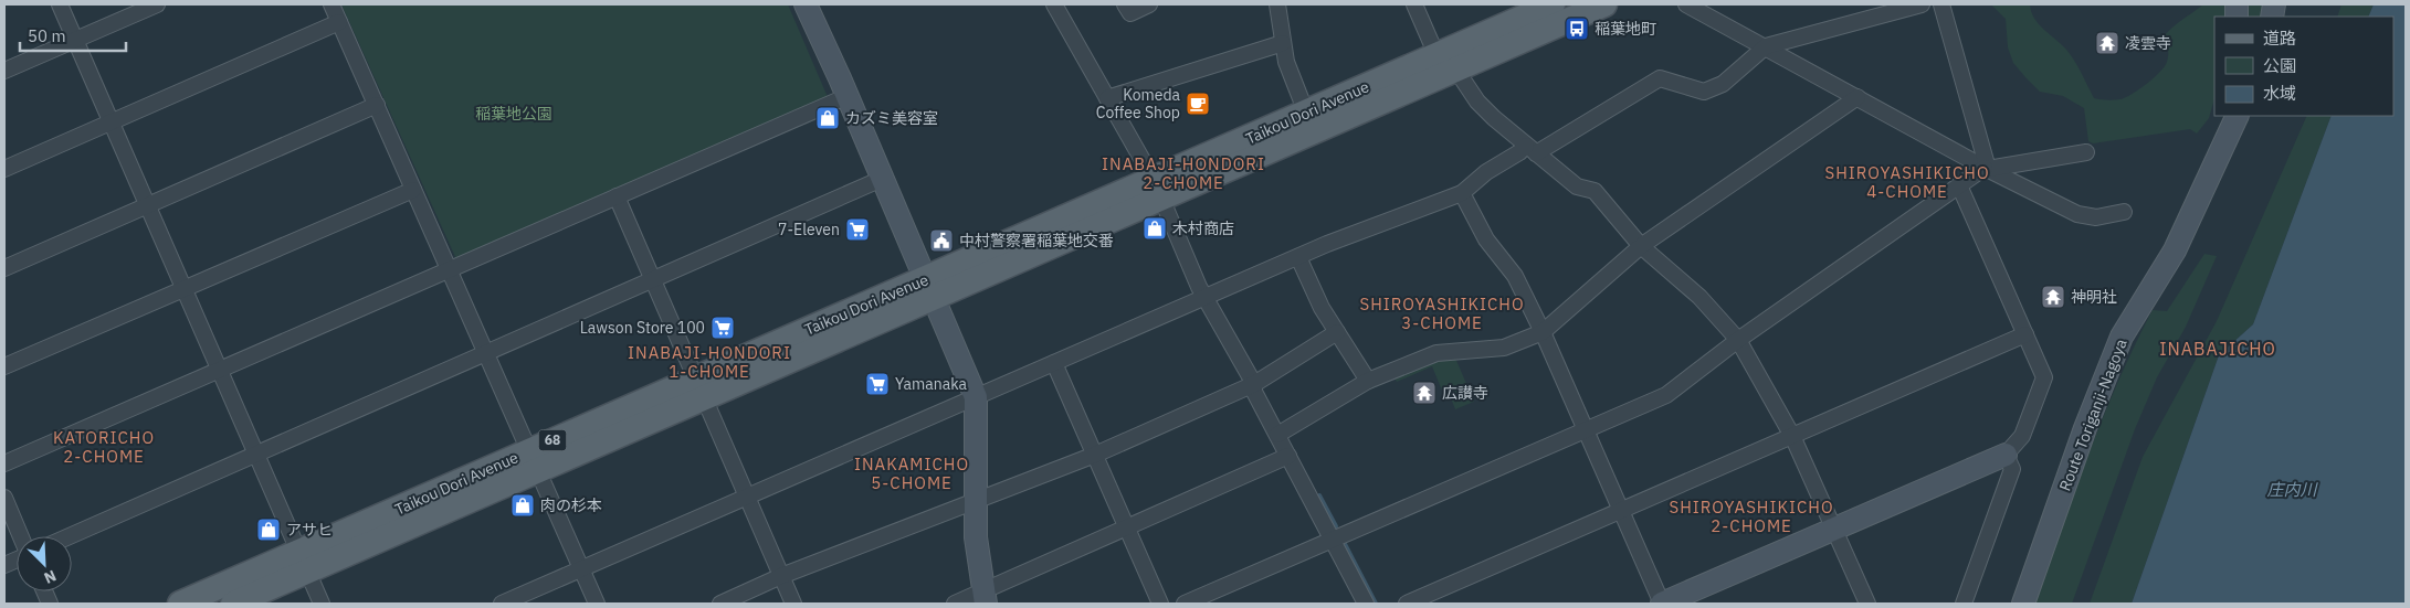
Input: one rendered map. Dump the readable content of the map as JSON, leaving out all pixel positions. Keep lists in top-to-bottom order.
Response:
{
  "streets": {
    "main road": ["Taikou Dori Avenue", "68"],
    "street": ["Route Toriganji-Nagoya"]
  },
  "districts": [
    "INABAJI-HONDORI 2-CHOME",
    "SHIROYASHIKICHO 4-CHOME",
    "SHIROYASHIKICHO 3-CHOME",
    "INABAJICHO",
    "INABAJI-HONDORI 1-CHOME",
    "KATORICHO 2-CHOME",
    "INAKAMICHO 5-CHOME",
    "SHIROYASHIKICHO 2-CHOME"
  ],
  "water": ["庄内川"],
  "parks": ["稲葉地公園"],
  "places": {
    "bus stop": ["稲葉地町"],
    "temple": ["凌雲寺", "神明社", "広讃寺"],
    "cafe": ["Komeda Coffee Shop"],
    "shop": [
      "カズミ美容室",
      "木村商店",
      "肉の杉本",
      "アサヒ"
    ],
    "supermarket": ["7-Eleven", "Lawson Store 100", "Yamanaka"],
    "public building": ["中村警察署稲葉地交番"]
  },
  "legend": ["道路", "公園", "水域"],
  "scale_bar": "50 m",
  "north": "bottom right"
}
